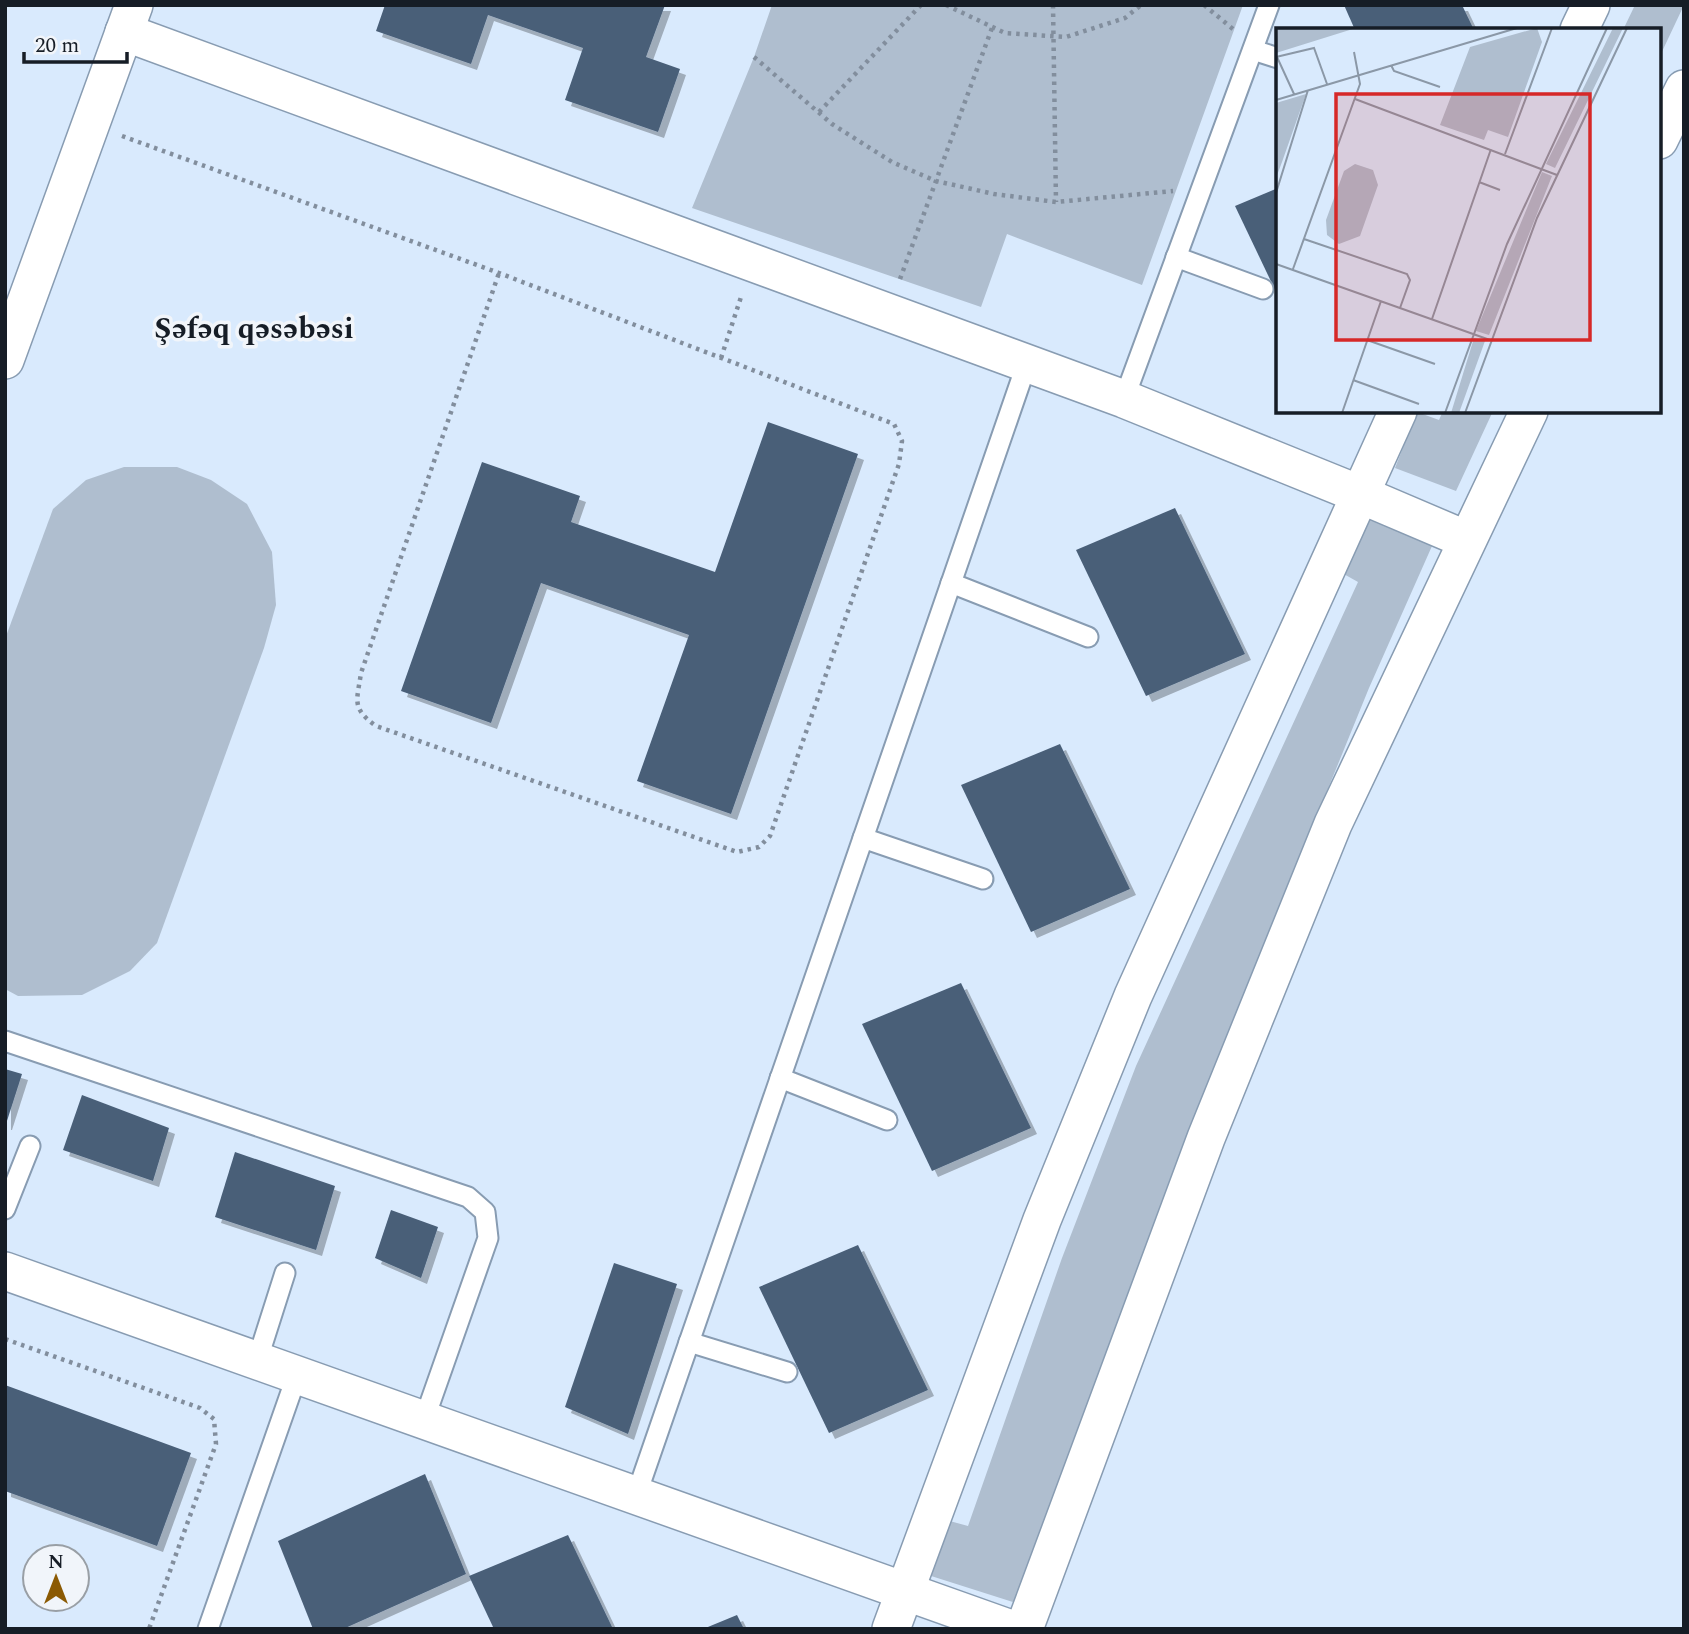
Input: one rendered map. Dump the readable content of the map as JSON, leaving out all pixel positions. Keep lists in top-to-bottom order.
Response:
{
  "districts": ["Şəfəq qəsəbəsi"],
  "scale_bar": "20 m",
  "north": "top"
}
